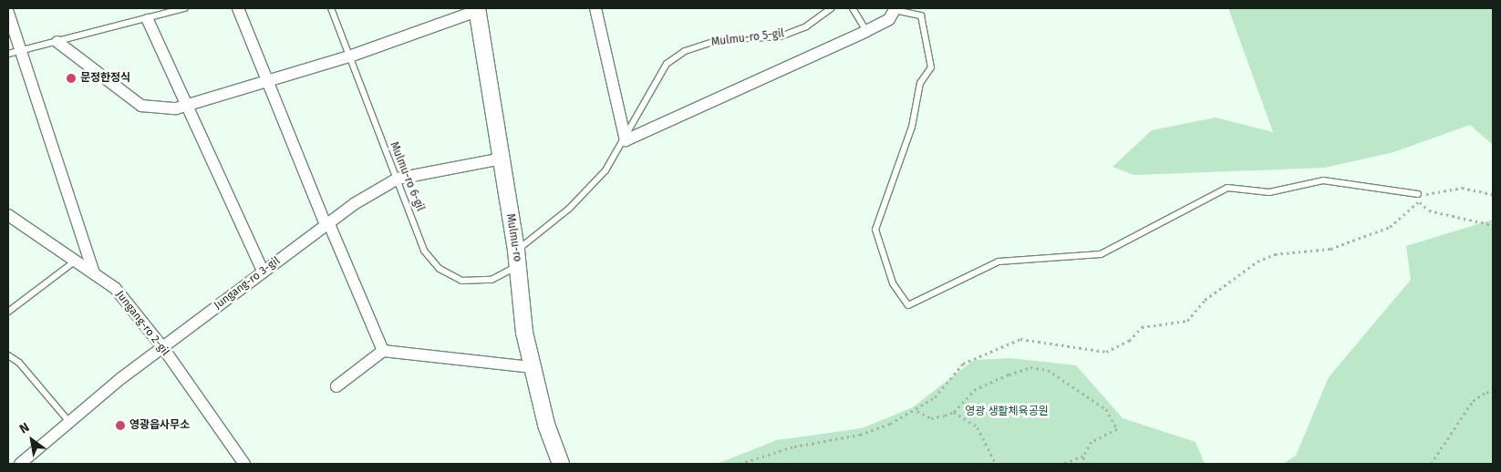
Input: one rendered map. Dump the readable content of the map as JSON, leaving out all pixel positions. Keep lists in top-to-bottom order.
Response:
{
  "streets": {
    "main road": ["Mulmu-ro"],
    "street": ["Jungang-ro 3-gil", "Jungang-ro 2-gil"],
    "lane": ["Mulmu-ro 5-gil", "Mulmu-ro 6-gil"]
  },
  "crossings": [
    ["Mulmu-ro 5-gil", "Mulmu-ro 6-gil"],
    ["Mulmu-ro 5-gil", "Mulmu-ro"],
    ["Mulmu-ro 6-gil", "Mulmu-ro"],
    ["Mulmu-ro 6-gil", "Jungang-ro 3-gil"],
    ["Mulmu-ro", "Jungang-ro 3-gil"],
    ["Jungang-ro 3-gil", "Jungang-ro 2-gil"]
  ],
  "parks": ["영광 생활체육공원"],
  "places": ["문정한정식", "영광읍사무소"],
  "north": "top left"
}
